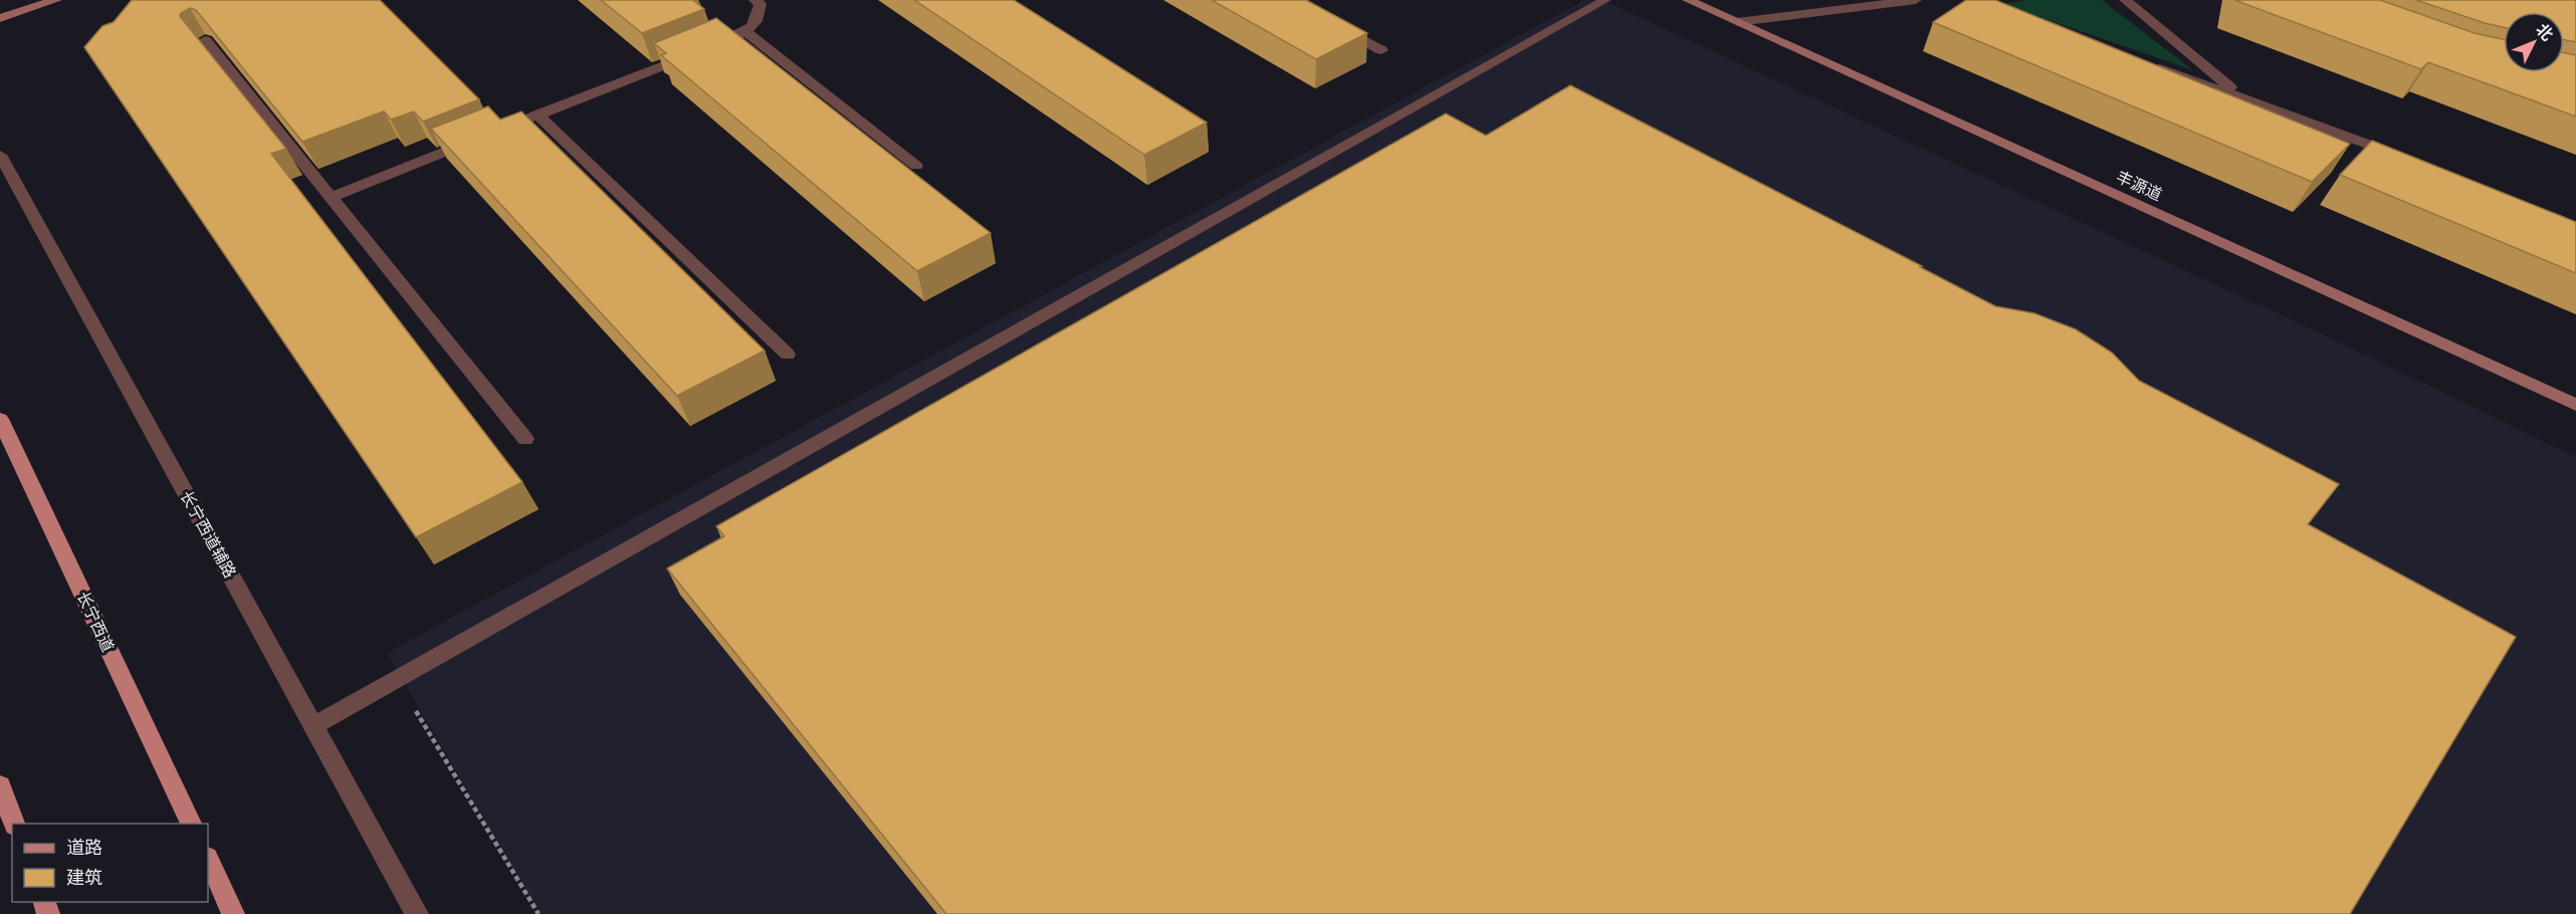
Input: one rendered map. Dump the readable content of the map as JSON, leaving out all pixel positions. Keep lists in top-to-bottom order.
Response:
{
  "streets": {
    "main road": ["长宁西道"],
    "street": ["丰源道", "长宁西道辅路"]
  },
  "legend": ["道路", "建筑"],
  "north": "top right"
}
